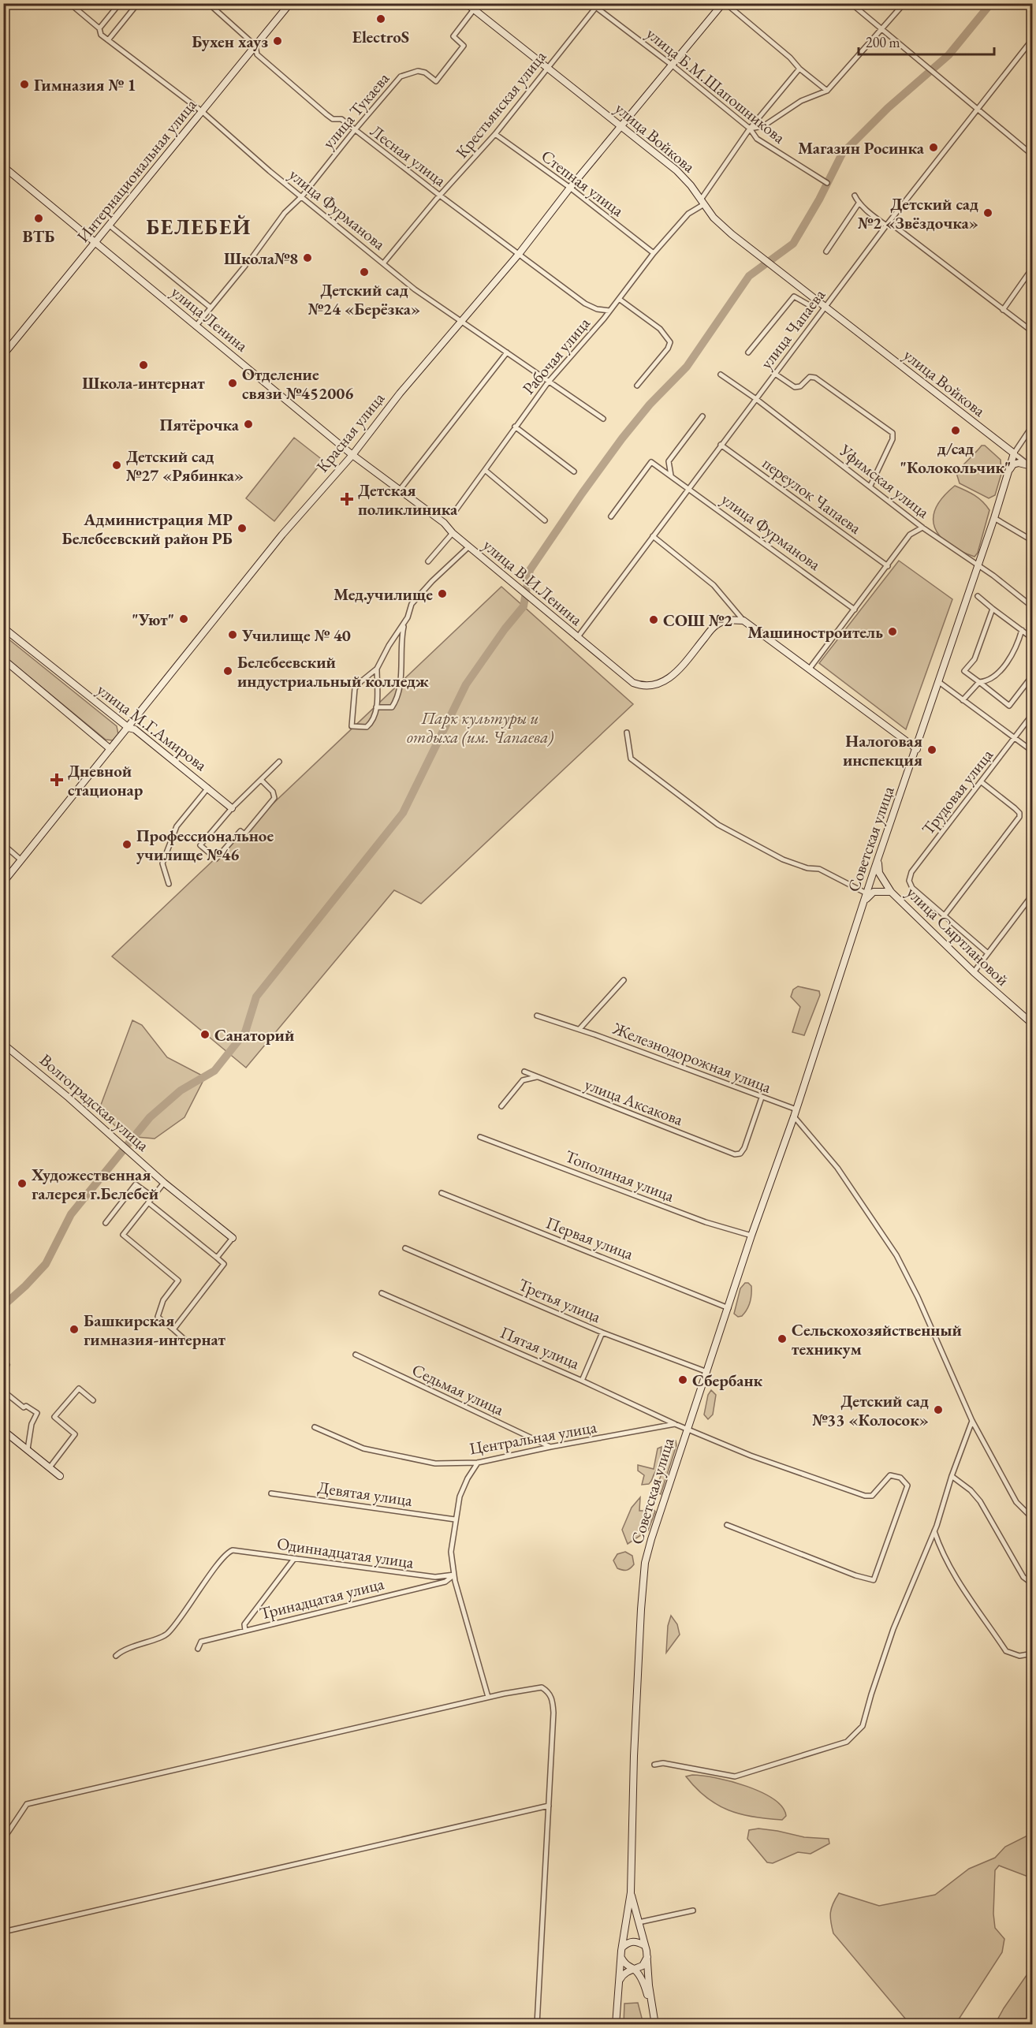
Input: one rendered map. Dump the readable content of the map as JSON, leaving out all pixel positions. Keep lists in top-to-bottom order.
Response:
{
  "streets": {
    "main road": [
      "улица Войкова",
      "Интернациональная улица",
      "улица Ленина",
      "Красная улица",
      "улица В.И.Ленина",
      "улица М.Г.Амирова",
      "Советская улица",
      "улица Сыртлановой",
      "Волгоградская улица"
    ],
    "street": [
      "улица Б.М.Шапошникова",
      "Крестьянская улица",
      "улица Тукаева",
      "Лесная улица",
      "Степная улица",
      "улица Фурманова",
      "улица Чапаева",
      "Рабочая улица",
      "Уфимская улица",
      "переулок Чапаева",
      "Трудовая улица",
      "Железнодорожная улица",
      "улица Аксакова",
      "Тополиная улица",
      "Первая улица",
      "Третья улица",
      "Пятая улица",
      "Седьмая улица",
      "Центральная улица",
      "Девятая улица",
      "Одиннадцатая улица",
      "Тринадцатая улица"
    ]
  },
  "crossings": [
    ["улица Б.М.Шапошникова", "Крестьянская улица"],
    ["улица Б.М.Шапошникова", "Рабочая улица"],
    ["улица Б.М.Шапошникова", "Красная улица"],
    ["Крестьянская улица", "улица Войкова"],
    ["Крестьянская улица", "Лесная улица"],
    ["Крестьянская улица", "Степная улица"],
    ["Крестьянская улица", "улица Фурманова"],
    ["улица Тукаева", "улица Войкова"],
    ["улица Тукаева", "Лесная улица"],
    ["улица Тукаева", "улица Фурманова"],
    ["улица Тукаева", "улица Ленина"],
    ["улица Войкова", "улица Чапаева"],
    ["улица Войкова", "Рабочая улица"],
    ["улица Войкова", "Красная улица"],
    ["улица Войкова", "Советская улица"],
    ["Лесная улица", "Интернациональная улица"],
    ["Лесная улица", "Рабочая улица"],
    ["Лесная улица", "Красная улица"],
    ["Интернациональная улица", "улица Фурманова"],
    ["Интернациональная улица", "улица Ленина"],
    ["Степная улица", "Рабочая улица"],
    ["Степная улица", "Красная улица"],
    ["улица Фурманова", "улица Чапаева"],
    ["улица Фурманова", "Рабочая улица"],
    ["улица Фурманова", "Красная улица"],
    ["улица Ленина", "Красная улица"],
    ["улица Ленина", "улица В.И.Ленина"],
    ["улица Чапаева", "Уфимская улица"],
    ["улица Чапаева", "переулок Чапаева"],
    ["улица Чапаева", "улица В.И.Ленина"],
    ["Красная улица", "улица М.Г.Амирова"],
    ["Уфимская улица", "Советская улица"],
    ["Трудовая улица", "улица Сыртлановой"],
    ["Советская улица", "улица Сыртлановой"],
    ["Советская улица", "Железнодорожная улица"],
    ["Советская улица", "Тополиная улица"],
    ["Советская улица", "Первая улица"],
    ["Советская улица", "Третья улица"],
    ["Советская улица", "Пятая улица"],
    ["Железнодорожная улица", "улица Аксакова"],
    ["Пятая улица", "Центральная улица"],
    ["Седьмая улица", "Центральная улица"],
    ["Одиннадцатая улица", "Тринадцатая улица"]
  ],
  "districts": ["БЕЛЕБЕЙ"],
  "parks": ["Парк культуры и отдыха (им. Чапаева)"],
  "places": {
    "other": [
      "ElectroS",
      "Бухен хауз",
      "Гимназия № 1",
      "Магазин Росинка",
      "Детский сад №2 «Звёздочка»",
      "ВТБ",
      "Школа№8",
      "Детский сад №24 «Берёзка»",
      "Школа-интернат",
      "Отделение связи №452006",
      "Пятёрочка",
      "д/сад \"Колокольчик\"",
      "Детский сад №27 «Рябинка»",
      "Администрация МР Белебеевский район РБ",
      "Мед.училище",
      "\"Уют\"",
      "СОШ №2",
      "Машиностроитель",
      "Училище № 40",
      "Белебеевский индустриальный колледж",
      "Налоговая инспекция",
      "Профессиональное училище №46",
      "Санаторий",
      "Художественная галерея г.Белебей",
      "Башкирская гимназия-интернат",
      "Сельскохозяйственный техникум",
      "Сбербанк",
      "Детский сад №33 «Колосок»"
    ],
    "health": ["Детская поликлиника", "Дневной стационар"]
  },
  "scale_bar": "200 m"
}
